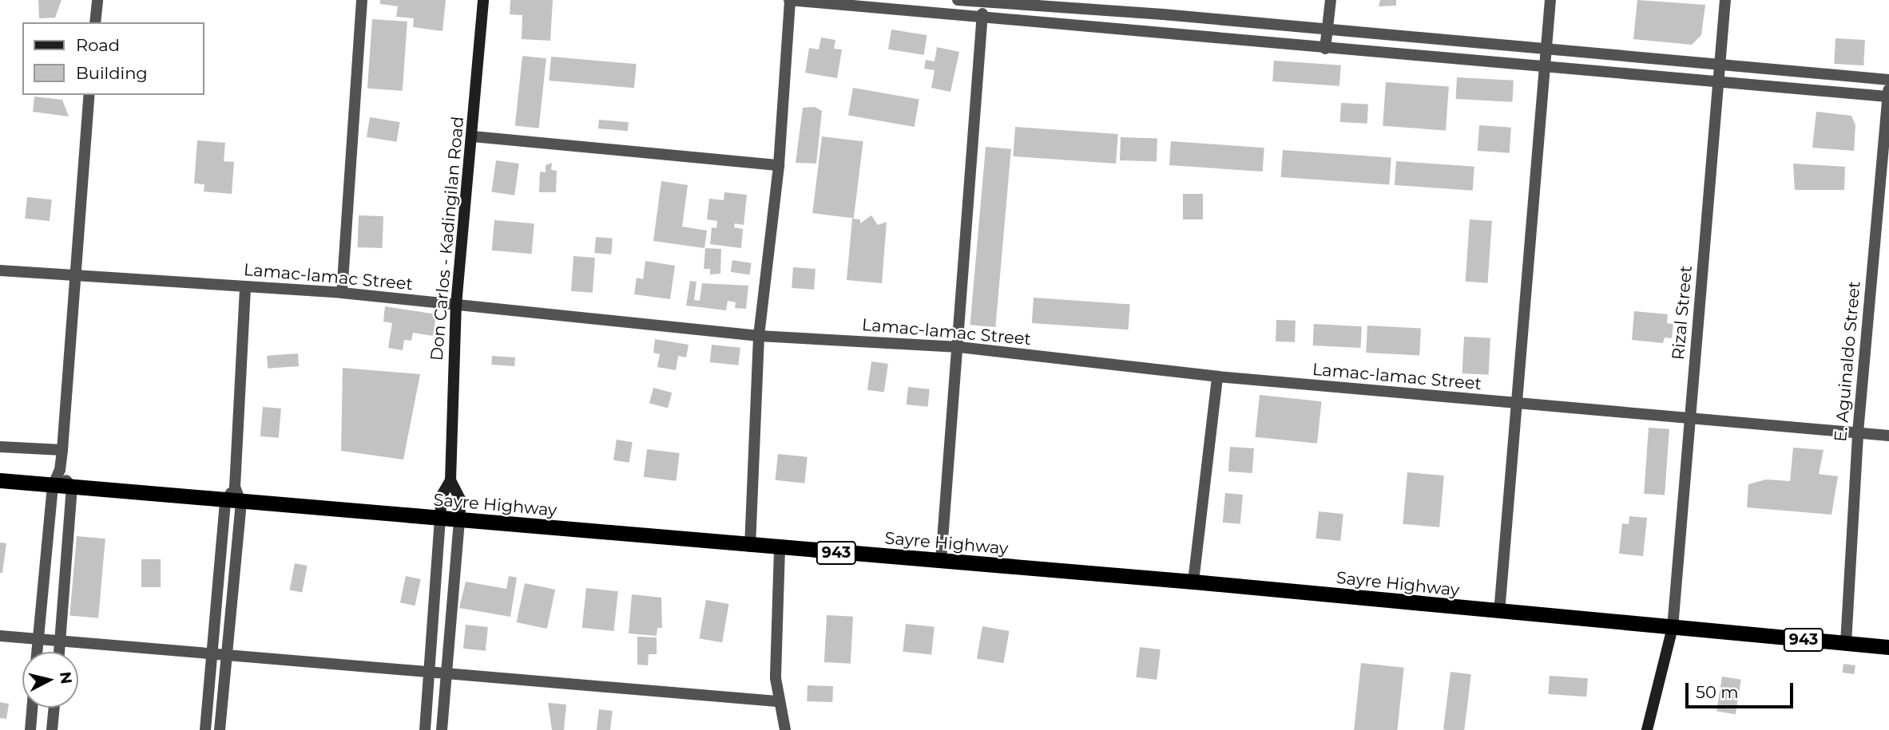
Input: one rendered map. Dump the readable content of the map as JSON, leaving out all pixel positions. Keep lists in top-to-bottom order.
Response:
{
  "streets": {
    "highway": ["Sayre Highway", "943"],
    "main road": ["Don Carlos - Kadingilan Road"],
    "street": ["Lamac-lamac Street", "Rizal Street", "E. Aguinaldo Street"]
  },
  "crossings": [
    ["Don Carlos - Kadingilan Road", "Lamac-lamac Street"],
    ["Lamac-lamac Street", "Rizal Street"],
    ["Lamac-lamac Street", "E. Aguinaldo Street"],
    ["Rizal Street", "Sayre Highway"],
    ["E. Aguinaldo Street", "Sayre Highway"]
  ],
  "legend": ["Road", "Building"],
  "scale_bar": "50 m",
  "north": "right"
}
